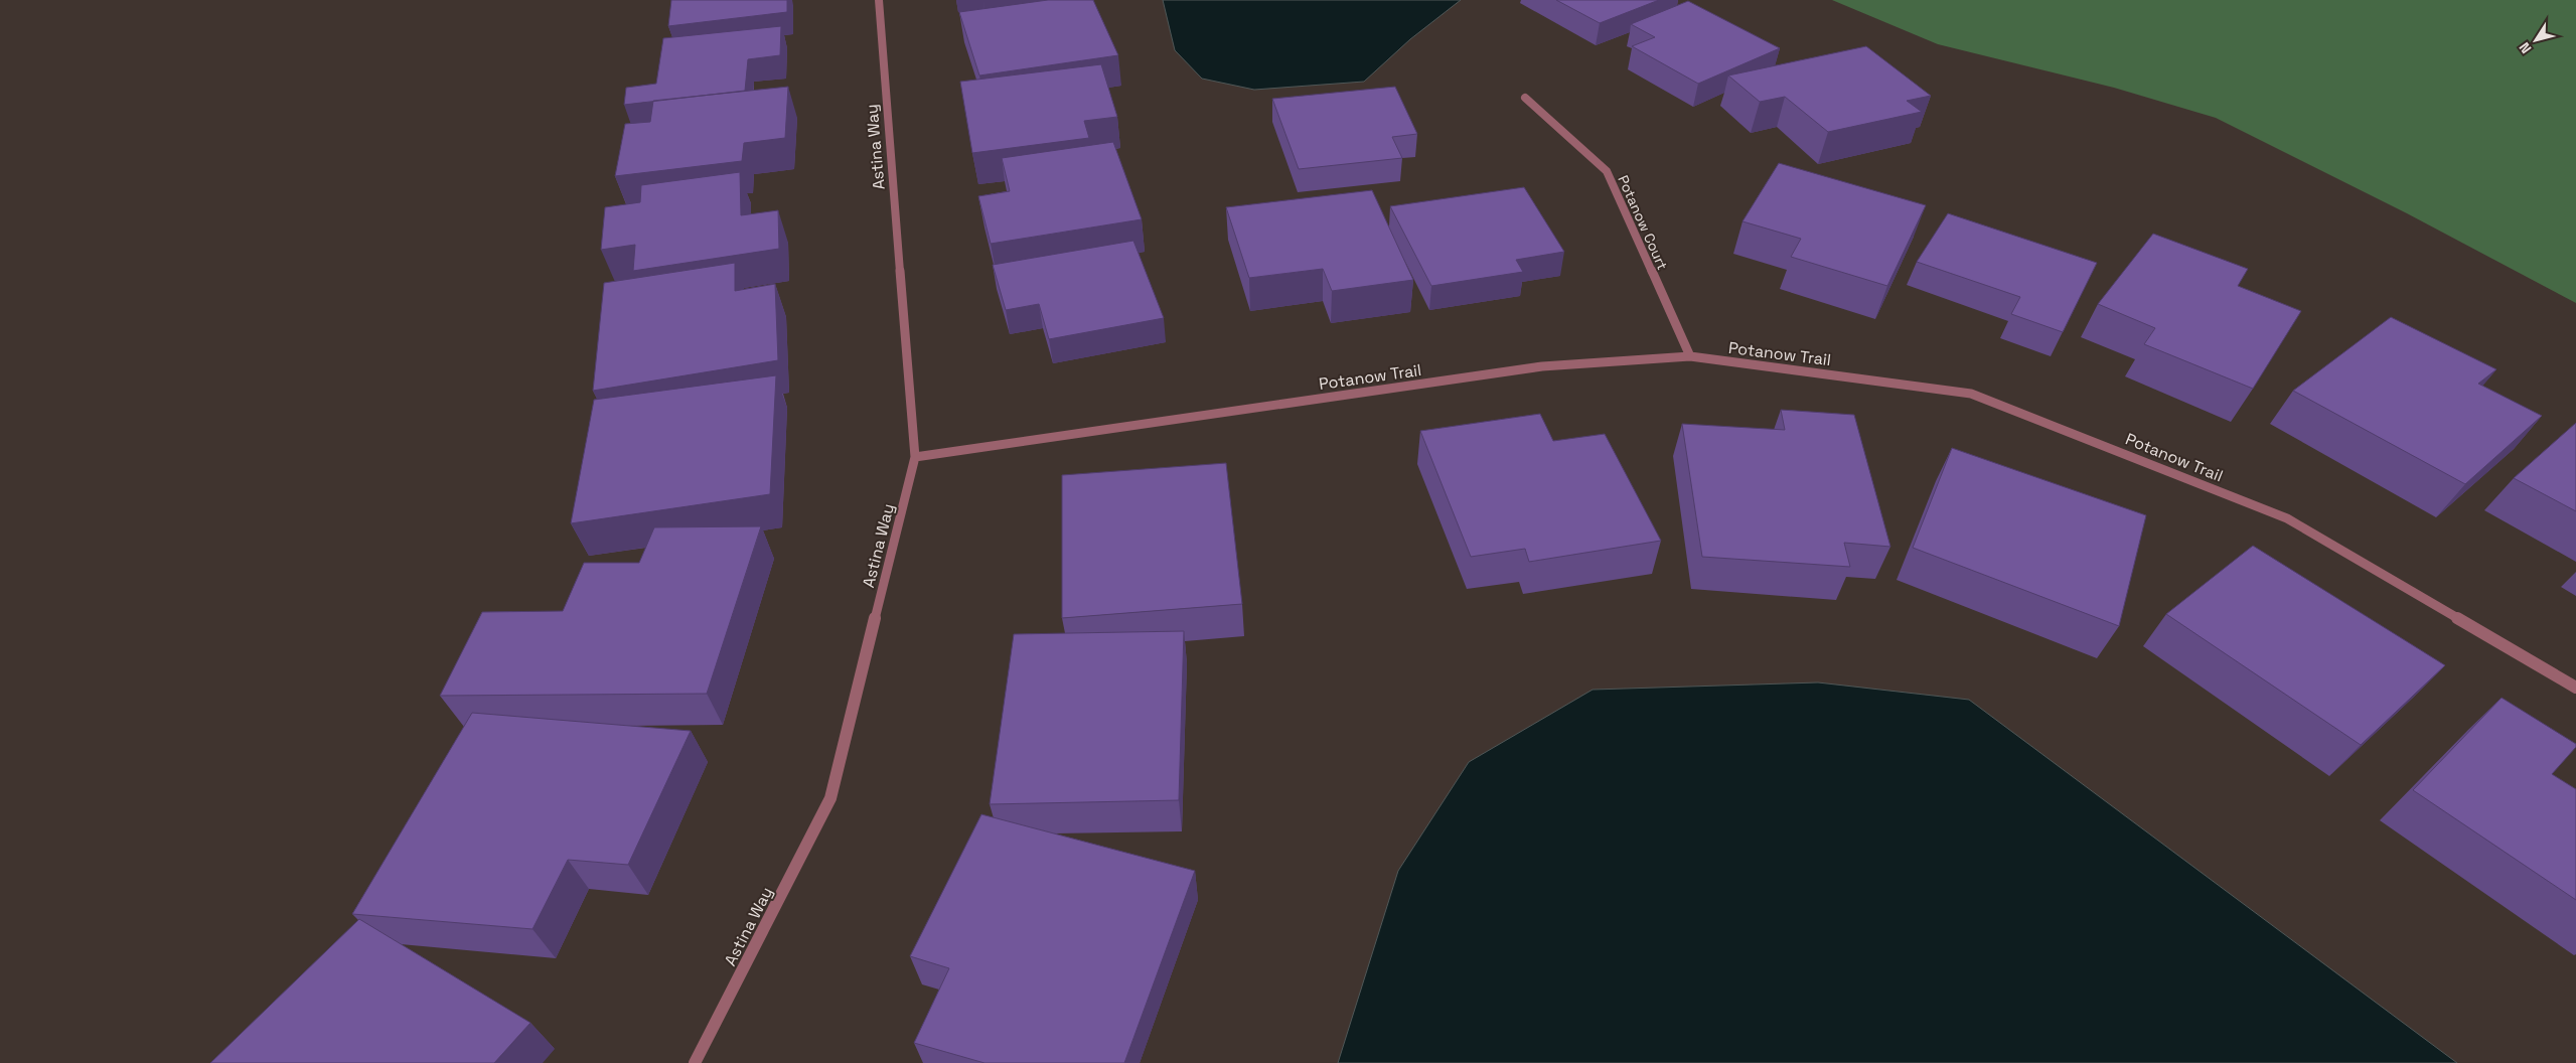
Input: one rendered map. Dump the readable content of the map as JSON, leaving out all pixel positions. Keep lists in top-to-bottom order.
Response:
{
  "streets": {
    "street": ["Astina Way", "Potanow Court", "Potanow Trail"]
  },
  "crossings": [
    ["Astina Way", "Potanow Trail"],
    ["Potanow Court", "Potanow Trail"]
  ],
  "north": "bottom left"
}
